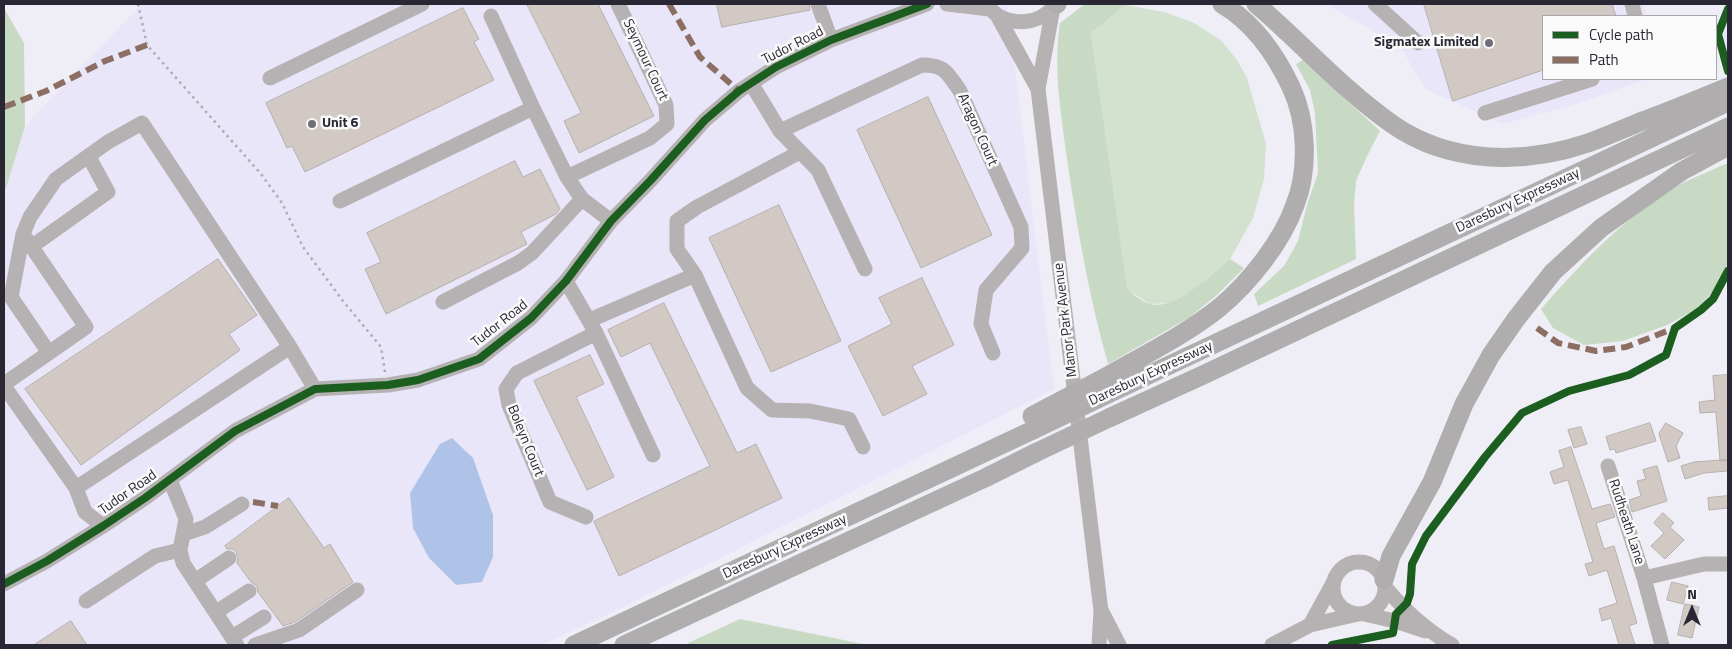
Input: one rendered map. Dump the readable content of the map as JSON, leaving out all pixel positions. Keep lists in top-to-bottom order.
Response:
{
  "streets": {
    "main road": ["Daresbury Expressway"],
    "street": [
      "Tudor Road",
      "Seymour Court",
      "Aragon Court",
      "Manor Park Avenue",
      "Boleyn Court",
      "Rudheath Lane"
    ]
  },
  "places": ["Sigmatex Limited", "Unit 6"],
  "legend": ["Cycle path", "Path"],
  "north": "top"
}
